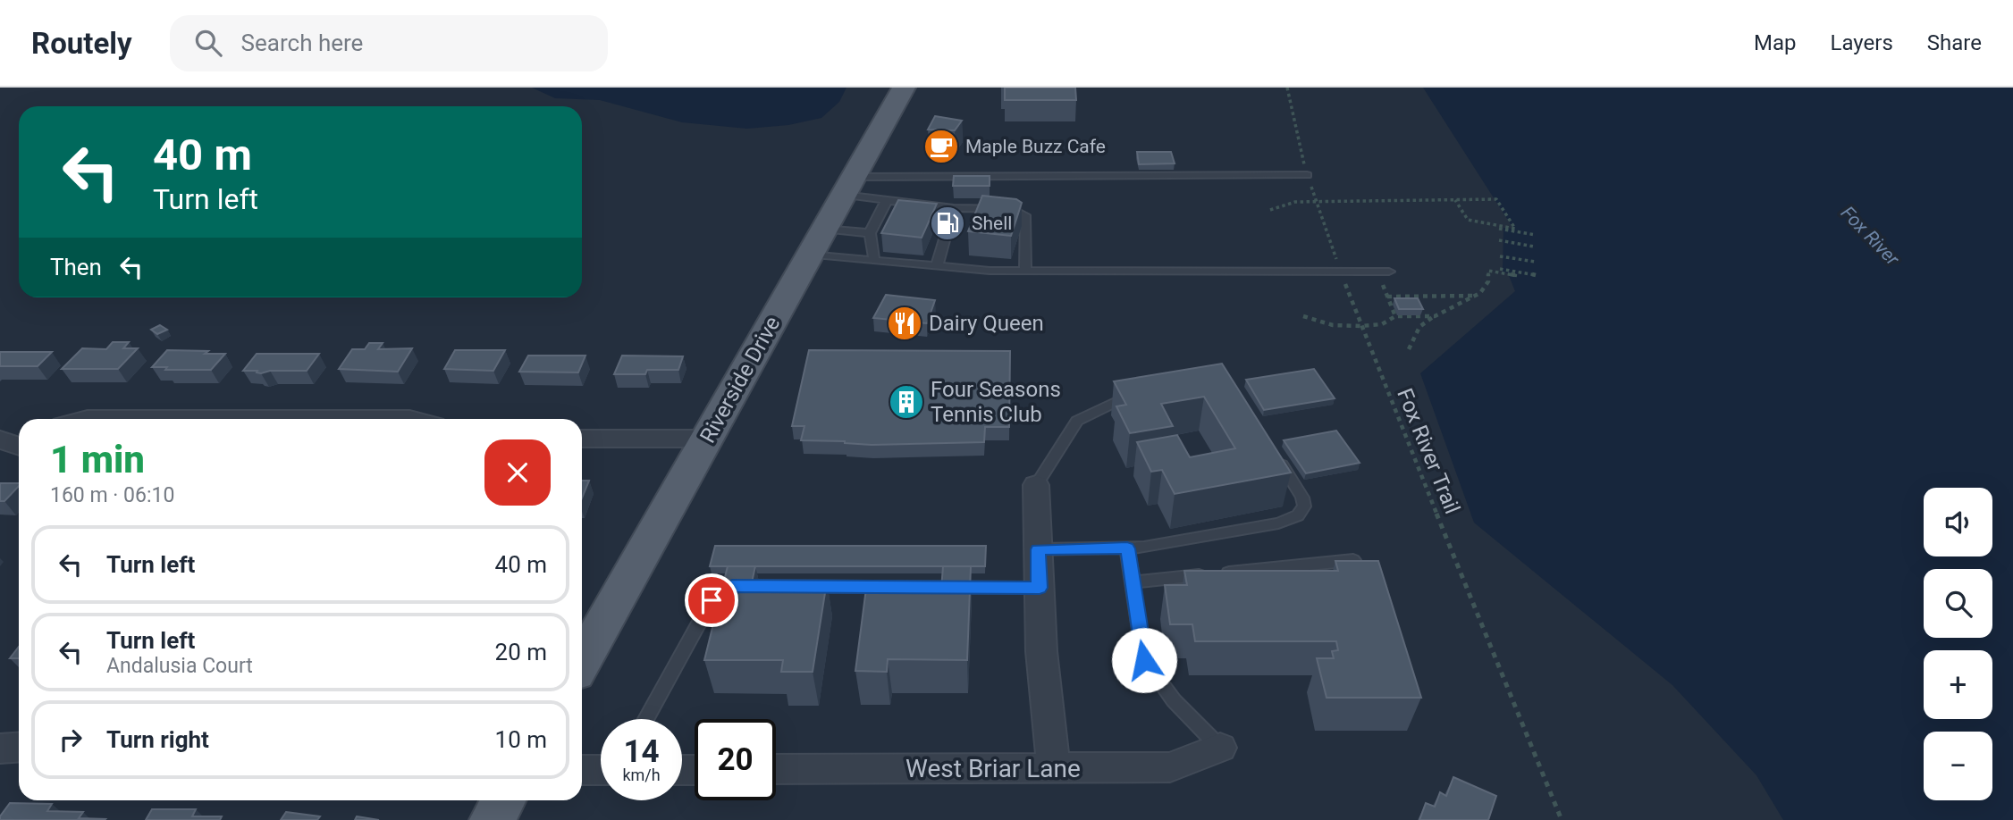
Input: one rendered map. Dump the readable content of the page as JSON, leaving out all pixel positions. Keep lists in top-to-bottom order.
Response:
{
  "streets": {
    "main road": ["Riverside Drive"],
    "street": ["West Briar Lane"],
    "path": ["Fox River Trail"]
  },
  "water": ["Fox River"],
  "places": {
    "cafe": ["Maple Buzz Cafe"],
    "fuel station": ["Shell"],
    "restaurant": ["Dairy Queen"],
    "building": ["Four Seasons Tennis Club"]
  },
  "page": {
    "header": "Routely",
    "search": "Search here",
    "nav": ["Map", "Layers", "Share"],
    "turn": ["40 m", "Turn left"],
    "then": "Then",
    "heading": ["1 min", "160 m · 06:10"],
    "map_buttons": ["+", "−"],
    "list": [
      {
        "name": "Turn left",
        "value": "40 m"
      },
      {
        "name": "Turn left",
        "note": "Andalusia Court",
        "value": "20 m"
      },
      {
        "name": "Turn right",
        "value": "10 m"
      }
    ],
    "speed": "14 km/h",
    "limit": "20"
  }
}
